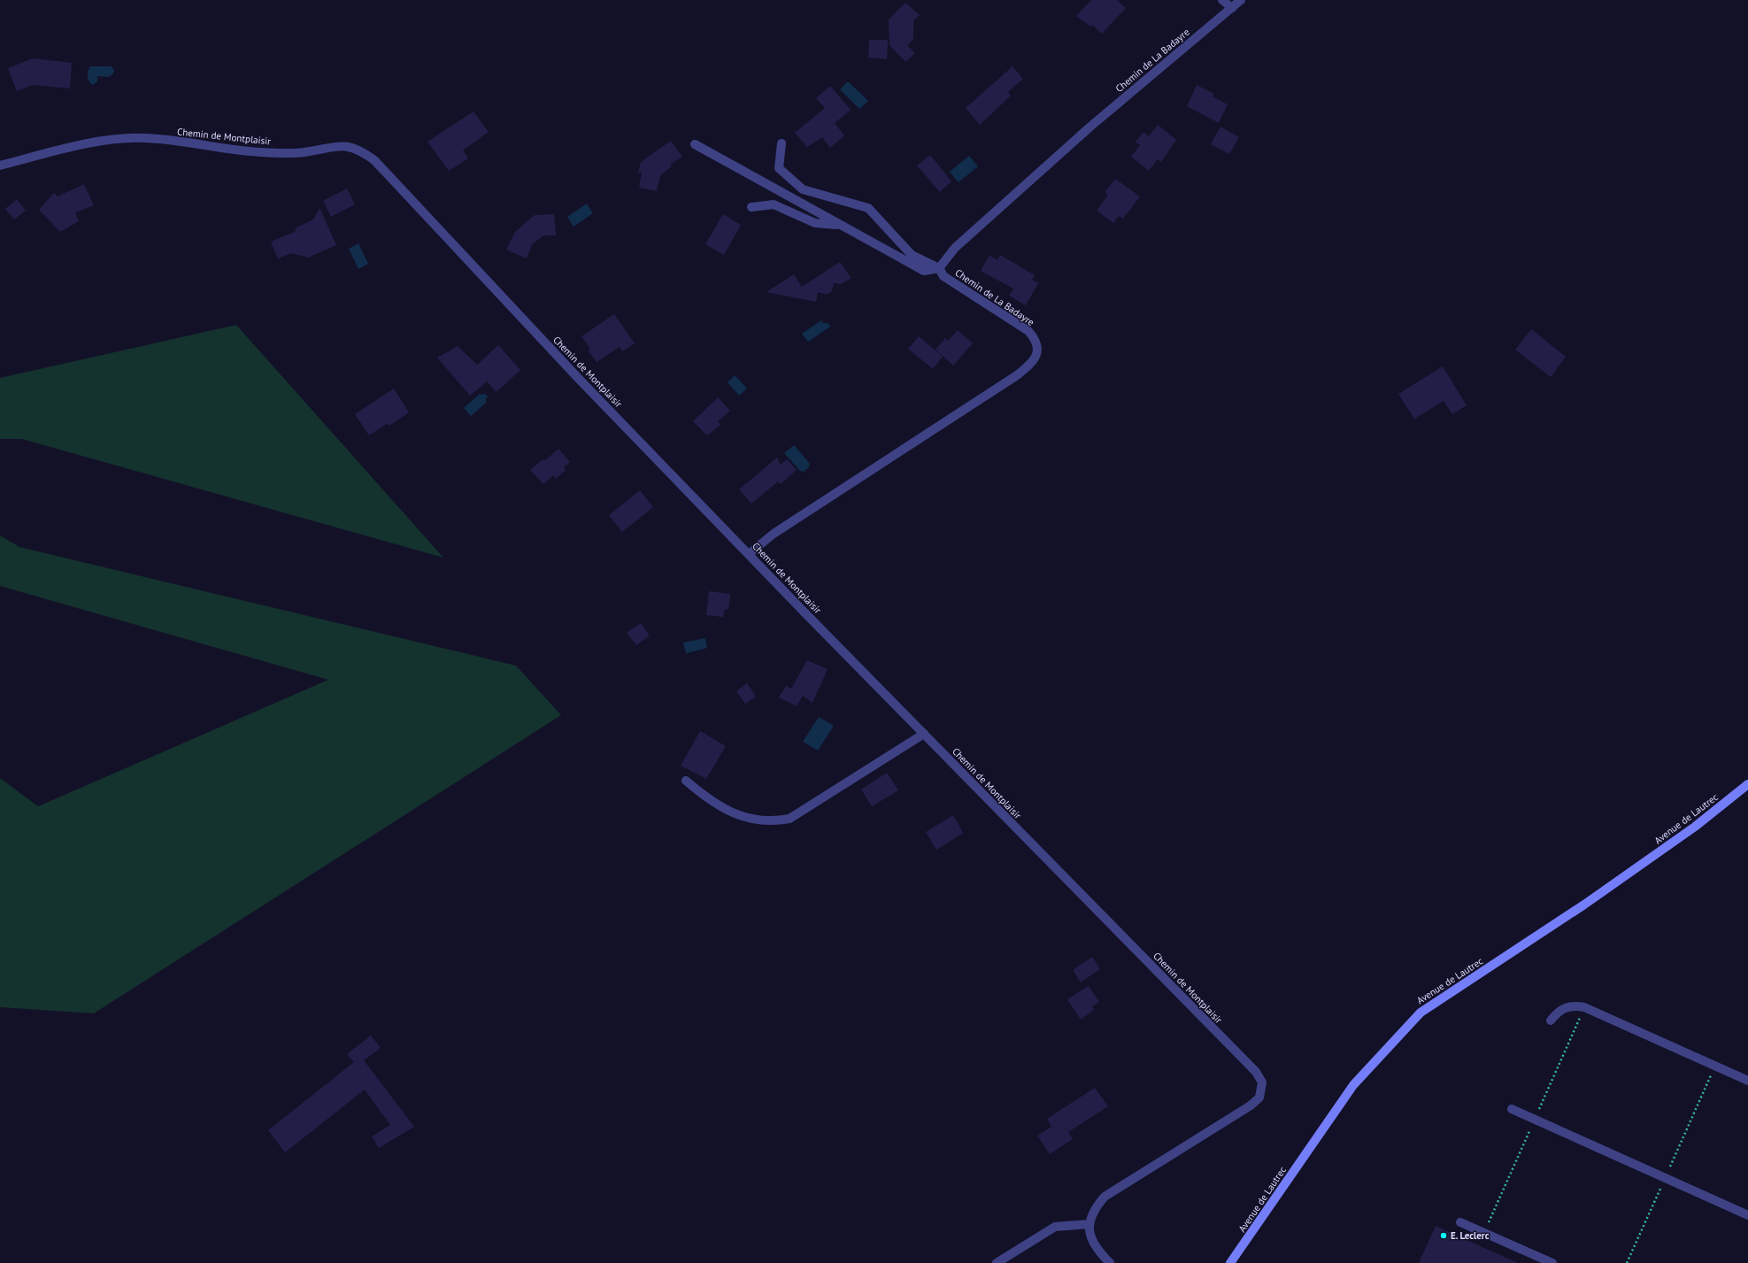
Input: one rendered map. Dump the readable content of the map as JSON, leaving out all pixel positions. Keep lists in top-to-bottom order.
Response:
{
  "streets": {
    "main road": ["Avenue de Lautrec"],
    "street": ["Chemin de La Badayre", "Chemin de Montplaisir"]
  },
  "crossings": [
    ["Chemin de La Badayre", "Chemin de Montplaisir"]
  ],
  "places": ["E. Leclerc"]
}
